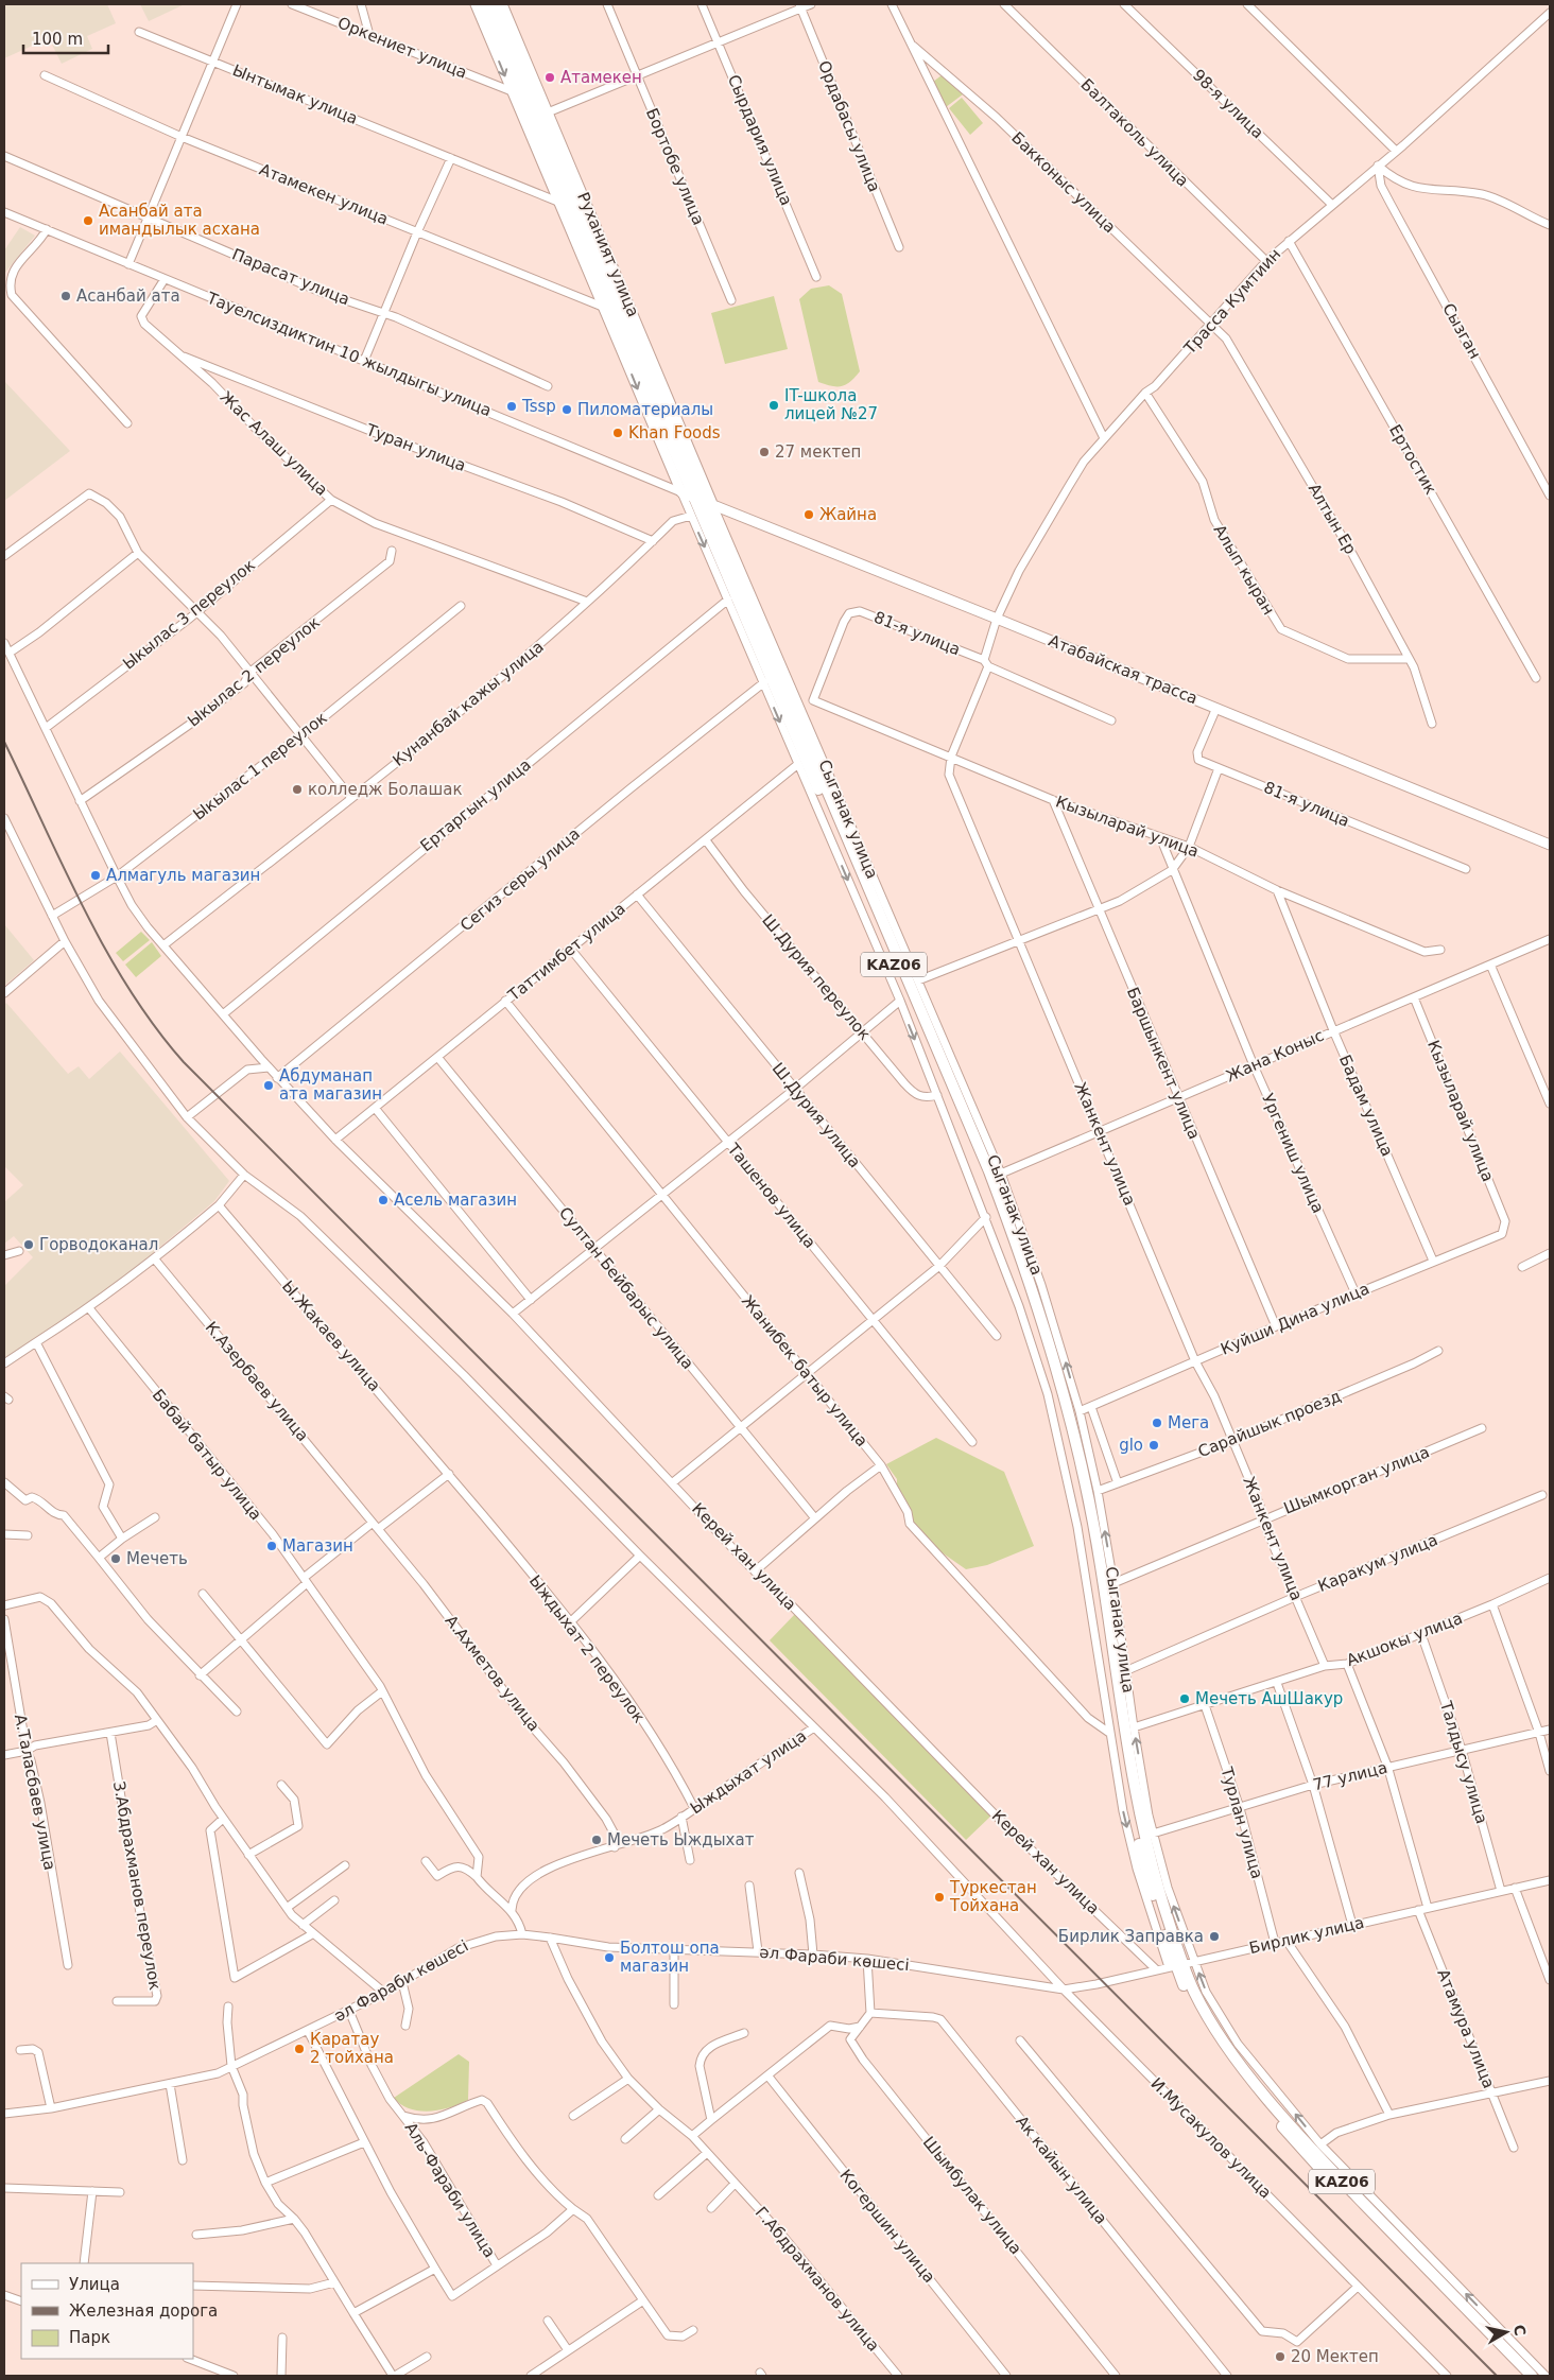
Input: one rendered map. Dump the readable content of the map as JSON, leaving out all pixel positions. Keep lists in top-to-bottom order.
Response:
{
  "streets": {
    "highway": ["KАZ06"],
    "main road": ["Руханият улица", "Тауелсиздиктин 10 жылдыгы улица", "Атабайская трасса"],
    "street": [
      "Оркениет улица",
      "Ынтымак улица",
      "98-я улица",
      "Ордабасы улица",
      "Балтаколь улица",
      "Сырдария улица",
      "Бортобе улица",
      "Бакконыс улица",
      "Атамекен улица",
      "Парасат улица",
      "Трасса Кумтиин",
      "Сызган",
      "Жас Алаш улица",
      "Туран улица",
      "Ертостик",
      "Алтын Ер",
      "Алып кыран",
      "Ыкылас 3 переулок",
      "81-я улица",
      "Ыкылас 2 переулок",
      "Кунанбай кажы улица",
      "Ыкылас 1 переулок",
      "Ертаргын улица",
      "Сыганак улица",
      "Кызыларай улица",
      "Сегиз серы улица",
      "Таттимбет улица",
      "Ш.Дурия переулок",
      "Жана Коныс",
      "Баршынкент улица",
      "Бадам улица",
      "Ш.Дурия улица",
      "Жанкент улица",
      "Ургениш улица",
      "Ташенов улица",
      "Султан Бейбарыс улица",
      "Куйши Дина улица",
      "Ы.Жакаев улица",
      "Жанибек батыр улица",
      "К.Азербаев улица",
      "Сарайшык проезд",
      "Бабай батыр улица",
      "Шымкорган улица",
      "Керей хан улица",
      "Каракум улица",
      "Акшокы улица",
      "Ыждыхат 2 переулок",
      "А.Ахметов улица",
      "Талдысу улица",
      "Ыждыхат улица",
      "77 улица",
      "А.Таласбаев улица",
      "Турлан улица",
      "З.Абдрахманов переулок",
      "Бирлик улица",
      "әл Фараби көшесі",
      "Атамура улица",
      "И.Мусакулов улица",
      "Ак кайын улица",
      "Аль-Фараби улица",
      "Шымбулак улица",
      "Когершин улица",
      "Г.Абдрахманов улица"
    ]
  },
  "crossings": [
    ["Оркениет улица", "Руханият улица"],
    ["Ынтымак улица", "Руханият улица"],
    ["98-я улица", "Трасса Кумтиин"],
    ["Балтаколь улица", "Трасса Кумтиин"],
    ["Бакконыс улица", "Трасса Кумтиин"],
    ["Бакконыс улица", "Алтын Ер"],
    ["Атамекен улица", "Руханият улица"],
    ["Руханият улица", "Тауелсиздиктин 10 жылдыгы улица"],
    ["Руханият улица", "Атабайская трасса"],
    ["Руханият улица", "Сыганак улица"],
    ["Руханият улица", "KАZ06"],
    ["Трасса Кумтиин", "Сызган"],
    ["Трасса Кумтиин", "Ертостик"],
    ["Трасса Кумтиин", "Алтын Ер"],
    ["Трасса Кумтиин", "Алып кыран"],
    ["Трасса Кумтиин", "Атабайская трасса"],
    ["Трасса Кумтиин", "Жанкент улица"],
    ["Тауелсиздиктин 10 жылдыгы улица", "Жас Алаш улица"],
    ["Тауелсиздиктин 10 жылдыгы улица", "Атабайская трасса"],
    ["Тауелсиздиктин 10 жылдыгы улица", "KАZ06"],
    ["Жас Алаш улица", "Туран улица"],
    ["Жас Алаш улица", "Ыкылас 3 переулок"],
    ["Жас Алаш улица", "Кунанбай кажы улица"],
    ["Туран улица", "Кунанбай кажы улица"],
    ["Алтын Ер", "Алып кыран"],
    ["Ыкылас 3 переулок", "Керей хан улица"],
    ["81-я улица", "Атабайская трасса"],
    ["81-я улица", "Кызыларай улица"],
    ["81-я улица", "Жанкент улица"],
    ["Атабайская трасса", "Сыганак улица"],
    ["Атабайская трасса", "KАZ06"],
    ["Атабайская трасса", "Жанкент улица"],
    ["Ыкылас 2 переулок", "Керей хан улица"],
    ["Кунанбай кажы улица", "Керей хан улица"],
    ["Ыкылас 1 переулок", "Керей хан улица"],
    ["Ыкылас 1 переулок", "И.Мусакулов улица"],
    ["Ертаргын улица", "Керей хан улица"],
    ["Сыганак улица", "KАZ06"],
    ["Сыганак улица", "Жана Коныс"],
    ["Сыганак улица", "Куйши Дина улица"],
    ["Сыганак улица", "Сарайшык проезд"],
    ["Сыганак улица", "Шымкорган улица"],
    ["Сыганак улица", "Каракум улица"],
    ["Сыганак улица", "Акшокы улица"],
    ["Сыганак улица", "77 улица"],
    ["Сыганак улица", "Бирлик улица"],
    ["Кызыларай улица", "Жана Коныс"],
    ["Кызыларай улица", "Баршынкент улица"],
    ["Кызыларай улица", "Бадам улица"],
    ["Кызыларай улица", "Жанкент улица"],
    ["Кызыларай улица", "Ургениш улица"],
    ["Кызыларай улица", "Куйши Дина улица"],
    ["Сегиз серы улица", "Керей хан улица"],
    ["Таттимбет улица", "Ш.Дурия переулок"],
    ["Таттимбет улица", "Ш.Дурия улица"],
    ["Таттимбет улица", "Ташенов улица"],
    ["Таттимбет улица", "Султан Бейбарыс улица"],
    ["Таттимбет улица", "Жанибек батыр улица"],
    ["Таттимбет улица", "Керей хан улица"],
    ["KАZ06", "Бирлик улица"],
    ["Жана Коныс", "Баршынкент улица"],
    ["Жана Коныс", "Бадам улица"],
    ["Жана Коныс", "Жанкент улица"],
    ["Жана Коныс", "Ургениш улица"],
    ["Баршынкент улица", "Куйши Дина улица"],
    ["Бадам улица", "Куйши Дина улица"],
    ["Жанкент улица", "Куйши Дина улица"],
    ["Жанкент улица", "Сарайшык проезд"],
    ["Жанкент улица", "Шымкорган улица"],
    ["Жанкент улица", "Каракум улица"],
    ["Жанкент улица", "Акшокы улица"],
    ["Ургениш улица", "Куйши Дина улица"],
    ["Ы.Жакаев улица", "Ыждыхат 2 переулок"],
    ["К.Азербаев улица", "А.Ахметов улица"],
    ["Керей хан улица", "Бирлик улица"],
    ["Акшокы улица", "Талдысу улица"],
    ["Акшокы улица", "Турлан улица"],
    ["Ыждыхат 2 переулок", "Ыждыхат улица"],
    ["А.Ахметов улица", "Ыждыхат улица"],
    ["Талдысу улица", "77 улица"],
    ["Талдысу улица", "Бирлик улица"],
    ["Ыждыхат улица", "И.Мусакулов улица"],
    ["77 улица", "Турлан улица"],
    ["Турлан улица", "Бирлик улица"],
    ["Бирлик улица", "әл Фараби көшесі"],
    ["Бирлик улица", "Атамура улица"],
    ["Бирлик улица", "И.Мусакулов улица"],
    ["әл Фараби көшесі", "И.Мусакулов улица"],
    ["әл Фараби көшесі", "Аль-Фараби улица"],
    ["әл Фараби көшесі", "Г.Абдрахманов улица"]
  ],
  "places": [
    "Атамекен",
    "Асанбай ата имандылык асхана",
    "Асанбай ата",
    "IT-школа лицей №27",
    "Tssp",
    "Пиломатериалы",
    "Khan Foods",
    "27 мектеп",
    "Жайна",
    "колледж Болашак",
    "Алмагуль магазин",
    "Абдуманап ата магазин",
    "Асель магазин",
    "Горводоканал",
    "Мега",
    "glo",
    "Магазин",
    "Мечеть",
    "Мечеть АшШакур",
    "Мечеть Ыждыхат",
    "Туркестан Тойхана",
    "Бирлик Заправка",
    "Болтош опа магазин",
    "Каратау 2 тойхана",
    "20 Мектеп"
  ],
  "legend": ["Улица", "Железная дорога", "Парк"],
  "scale_bar": "100 m",
  "north": "right"
}
